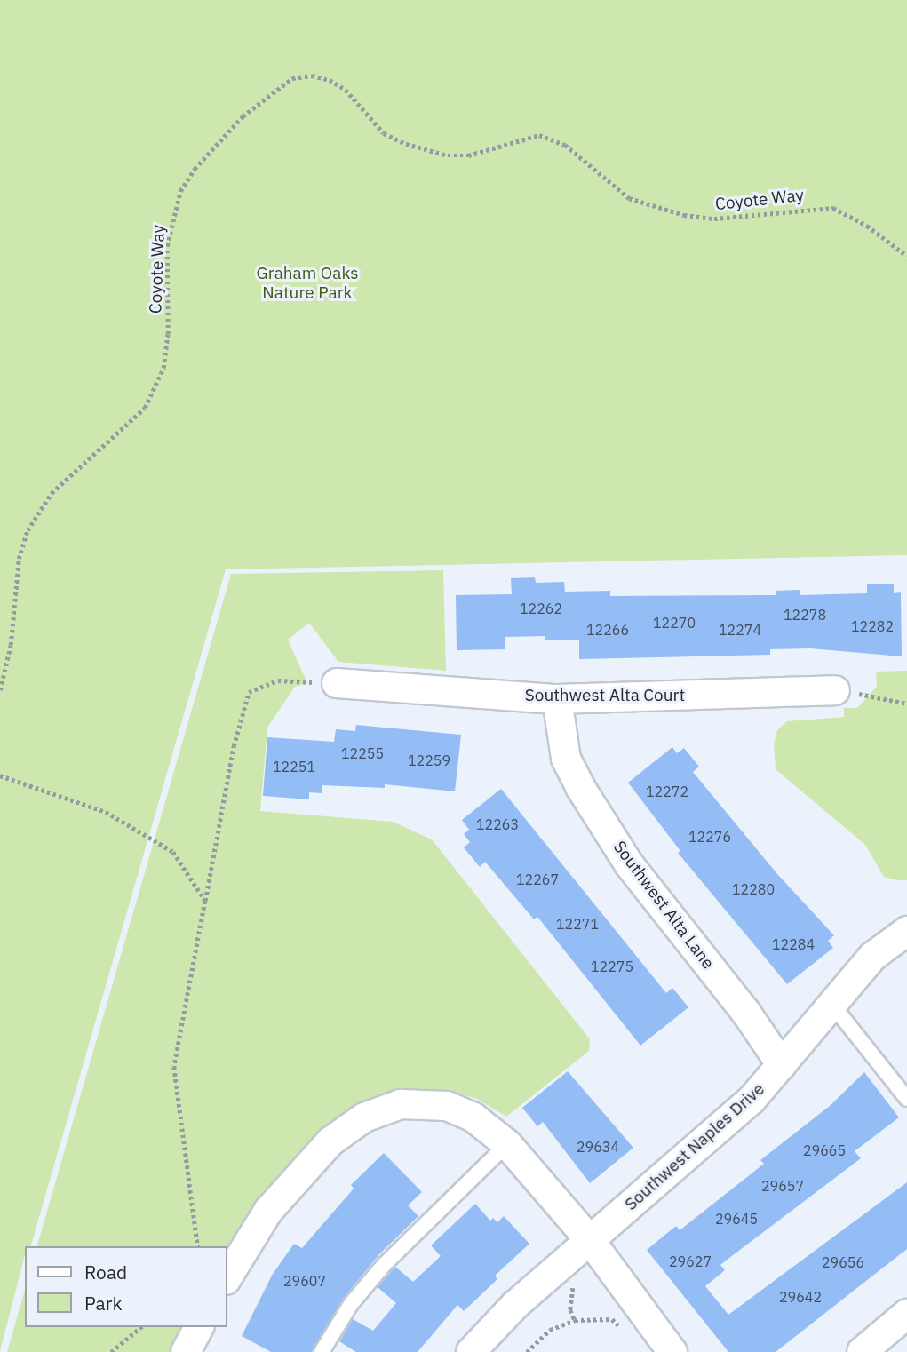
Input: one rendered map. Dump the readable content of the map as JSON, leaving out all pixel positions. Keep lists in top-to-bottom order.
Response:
{
  "streets": {
    "street": ["Southwest Alta Court", "Southwest Alta Lane", "Southwest Naples Drive"],
    "path": ["Coyote Way"]
  },
  "crossings": [
    ["Southwest Alta Court", "Southwest Alta Lane"],
    ["Southwest Alta Lane", "Southwest Naples Drive"]
  ],
  "parks": ["Graham Oaks Nature Park"],
  "house_numbers": [
    "12262",
    "12278",
    "12270",
    "12282",
    "12266",
    "12274",
    "12255",
    "12259",
    "12251",
    "12272",
    "12263",
    "12276",
    "12267",
    "12280",
    "12271",
    "12284",
    "12275",
    "29634",
    "29665",
    "29657",
    "29645",
    "29627",
    "29656",
    "29607",
    "29642"
  ],
  "legend": ["Road", "Park"]
}
